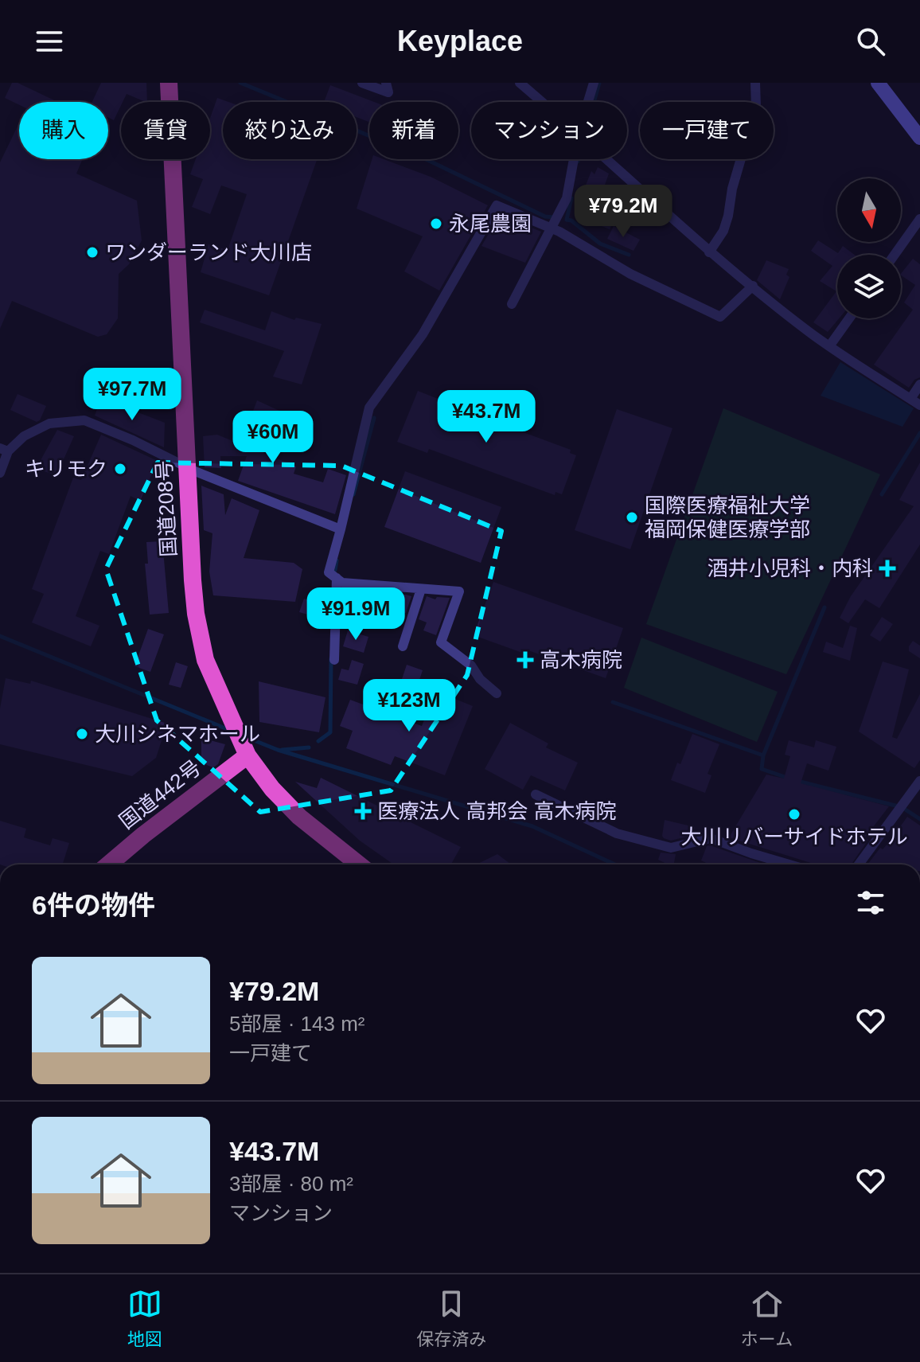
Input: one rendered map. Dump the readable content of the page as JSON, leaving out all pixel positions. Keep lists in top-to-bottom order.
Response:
{
  "streets": {
    "highway": ["国道208号", "国道442号"]
  },
  "crossings": [
    ["国道208号", "国道442号"]
  ],
  "places": {
    "other": [
      "永尾農園",
      "ワンダーランド大川店",
      "キリモク",
      "国際医療福祉大学 福岡保健医療学部",
      "大川シネマホール",
      "大川リバーサイドホテル"
    ],
    "health": ["酒井小児科・内科", "高木病院", "医療法人 高邦会 高木病院"]
  },
  "north": "bottom",
  "page": {
    "header": "Keyplace",
    "chip": [
      "購入",
      "賃貸",
      "絞り込み",
      "新着",
      "マンション",
      "一戸建て"
    ],
    "price": [
      "¥79.2M",
      "¥97.7M",
      "¥43.7M",
      "¥60M",
      "¥91.9M",
      "¥123M"
    ],
    "heading": "6件の物件",
    "list": [
      {
        "name": "¥79.2M",
        "note": "5部屋 · 143 m² · 一戸建て"
      },
      {
        "name": "¥43.7M",
        "note": "3部屋 · 80 m² · マンション"
      }
    ],
    "tabs": ["地図", "保存済み", "ホーム"]
  }
}
